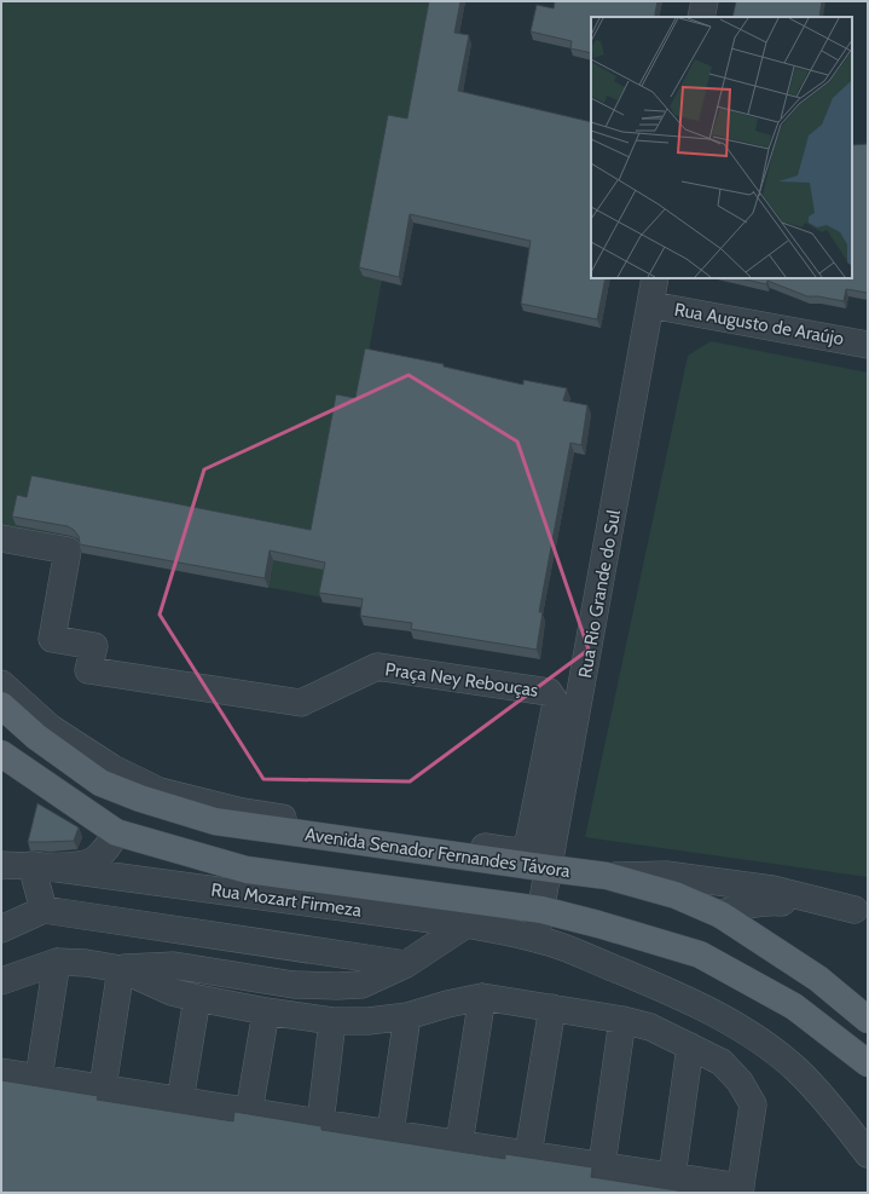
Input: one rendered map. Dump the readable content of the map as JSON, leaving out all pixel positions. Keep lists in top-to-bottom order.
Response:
{
  "streets": {
    "main road": ["Avenida Senador Fernandes Távora"],
    "street": [
      "Rua Augusto de Araújo",
      "Rua Rio Grande do Sul",
      "Praça Ney Rebouças",
      "Rua Mozart Firmeza"
    ]
  },
  "crossings": [
    ["Rua Augusto de Araújo", "Rua Rio Grande do Sul"],
    ["Rua Rio Grande do Sul", "Avenida Senador Fernandes Távora"],
    ["Rua Rio Grande do Sul", "Rua Mozart Firmeza"]
  ]
}
